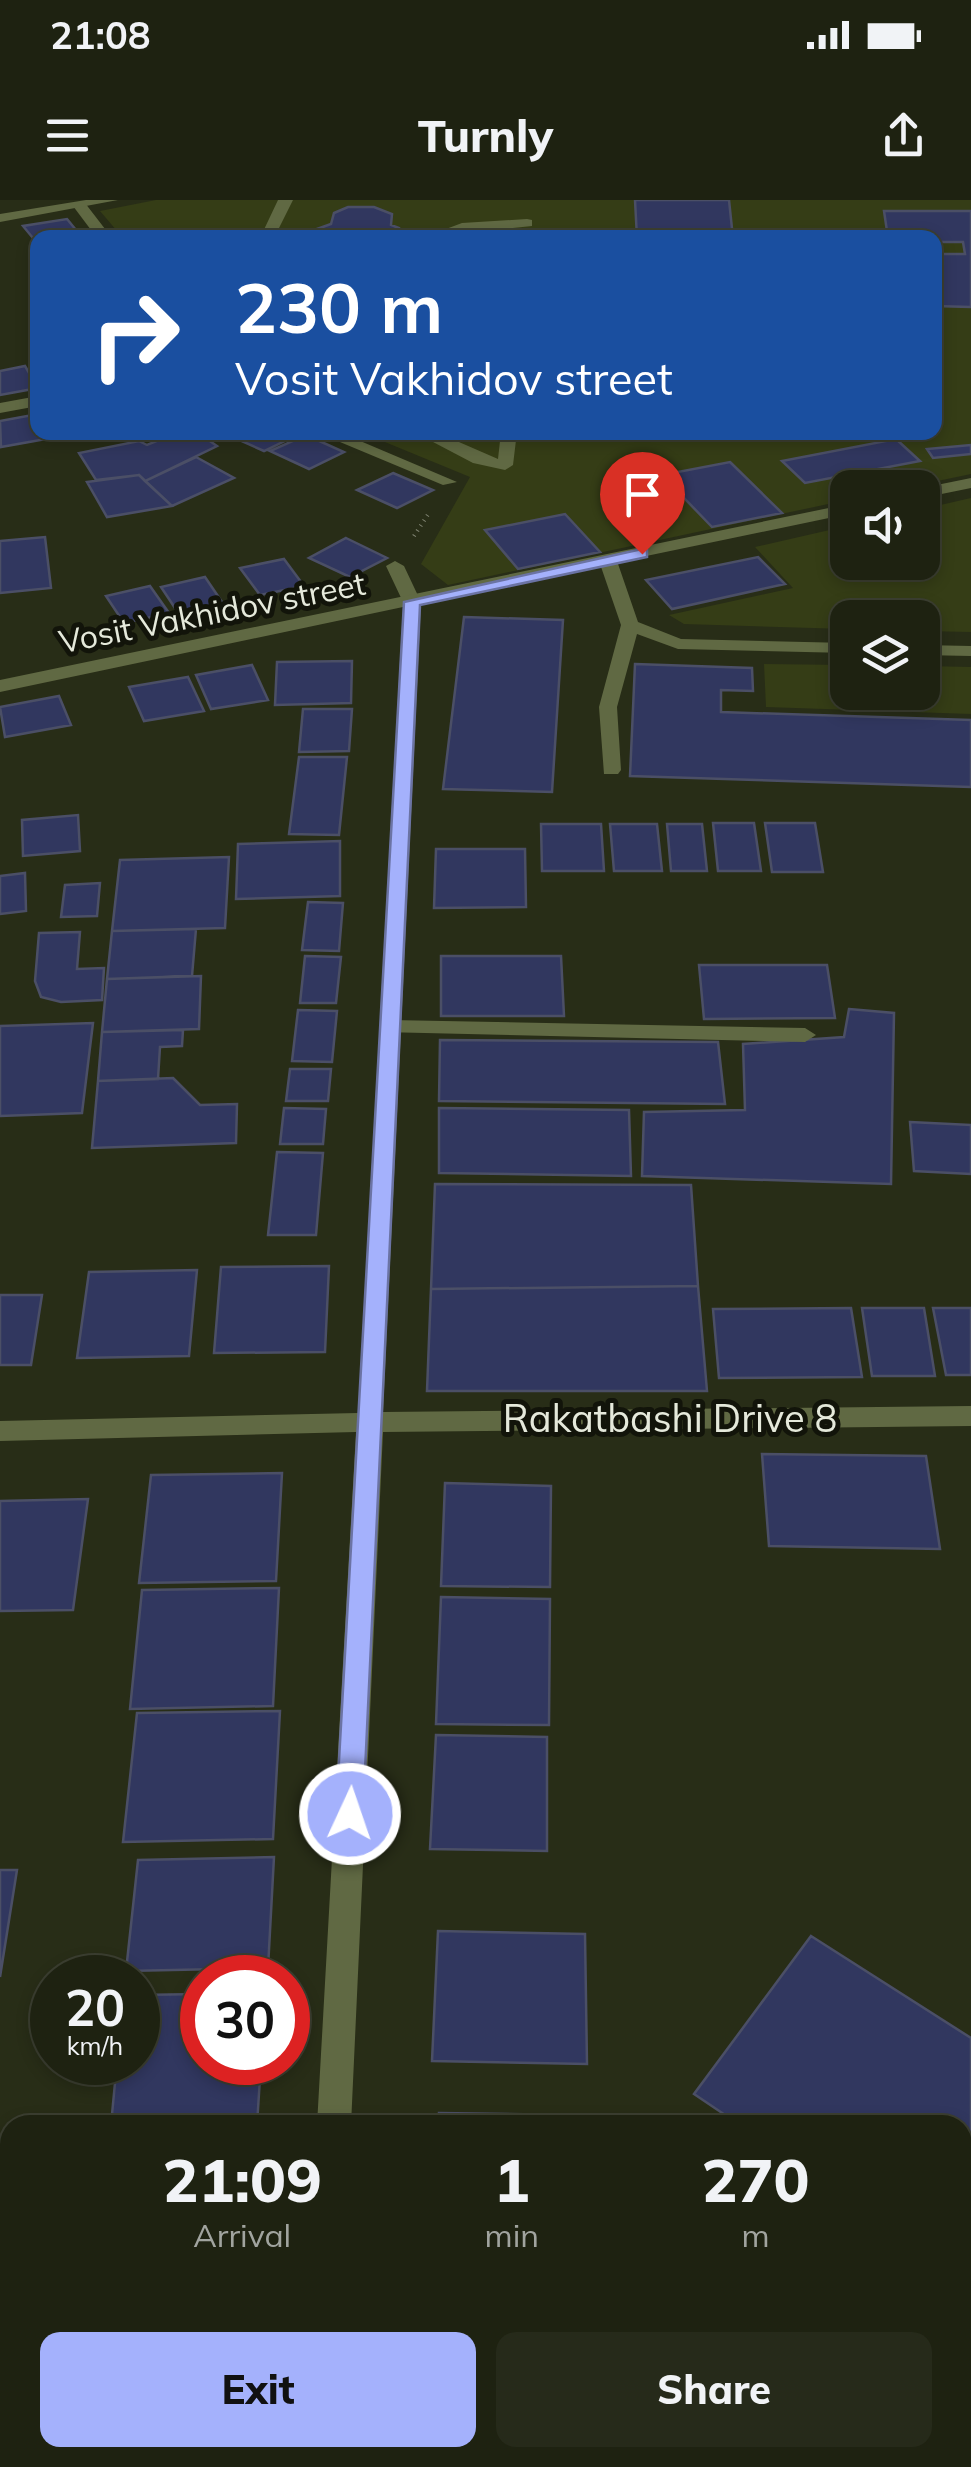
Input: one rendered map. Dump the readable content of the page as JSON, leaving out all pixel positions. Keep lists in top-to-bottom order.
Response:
{
  "streets": {
    "street": ["Vosit Vakhidov street", "Rakatbashi Drive 8"]
  },
  "page": {
    "status": "21:08",
    "header": "Turnly",
    "turn": ["230 m", "Vosit Vakhidov street"],
    "speed": "20 km/h",
    "limit": "30",
    "eta": [
      "21:09",
      "Arrival",
      "1",
      "min",
      "270",
      "m"
    ],
    "buttons": ["Exit", "Share"]
  }
}
